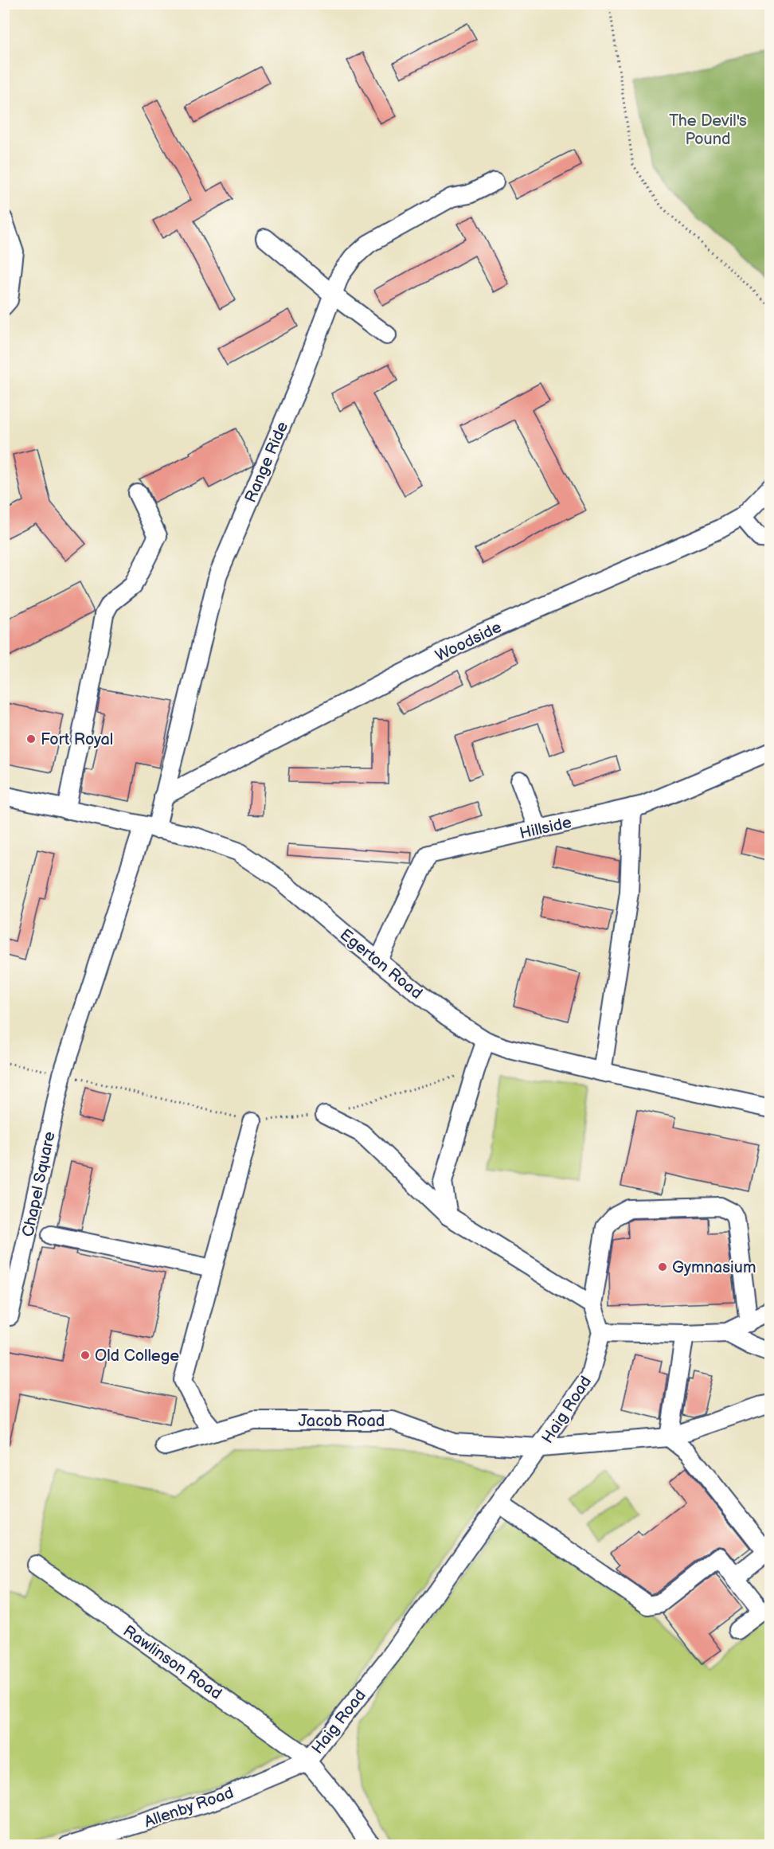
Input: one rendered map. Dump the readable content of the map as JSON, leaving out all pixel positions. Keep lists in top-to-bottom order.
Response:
{
  "streets": {
    "street": [
      "Range Ride",
      "Woodside",
      "Hillside",
      "Egerton Road",
      "Chapel Square",
      "Haig Road",
      "Jacob Road",
      "Rawlinson Road",
      "Allenby Road"
    ]
  },
  "crossings": [
    ["Range Ride", "Woodside"],
    ["Range Ride", "Egerton Road"],
    ["Range Ride", "Chapel Square"],
    ["Hillside", "Egerton Road"],
    ["Haig Road", "Jacob Road"],
    ["Haig Road", "Rawlinson Road"],
    ["Haig Road", "Allenby Road"],
    ["Rawlinson Road", "Allenby Road"]
  ],
  "parks": ["The Devil's Pound"],
  "places": ["Fort Royal", "Gymnasium", "Old College"]
}
